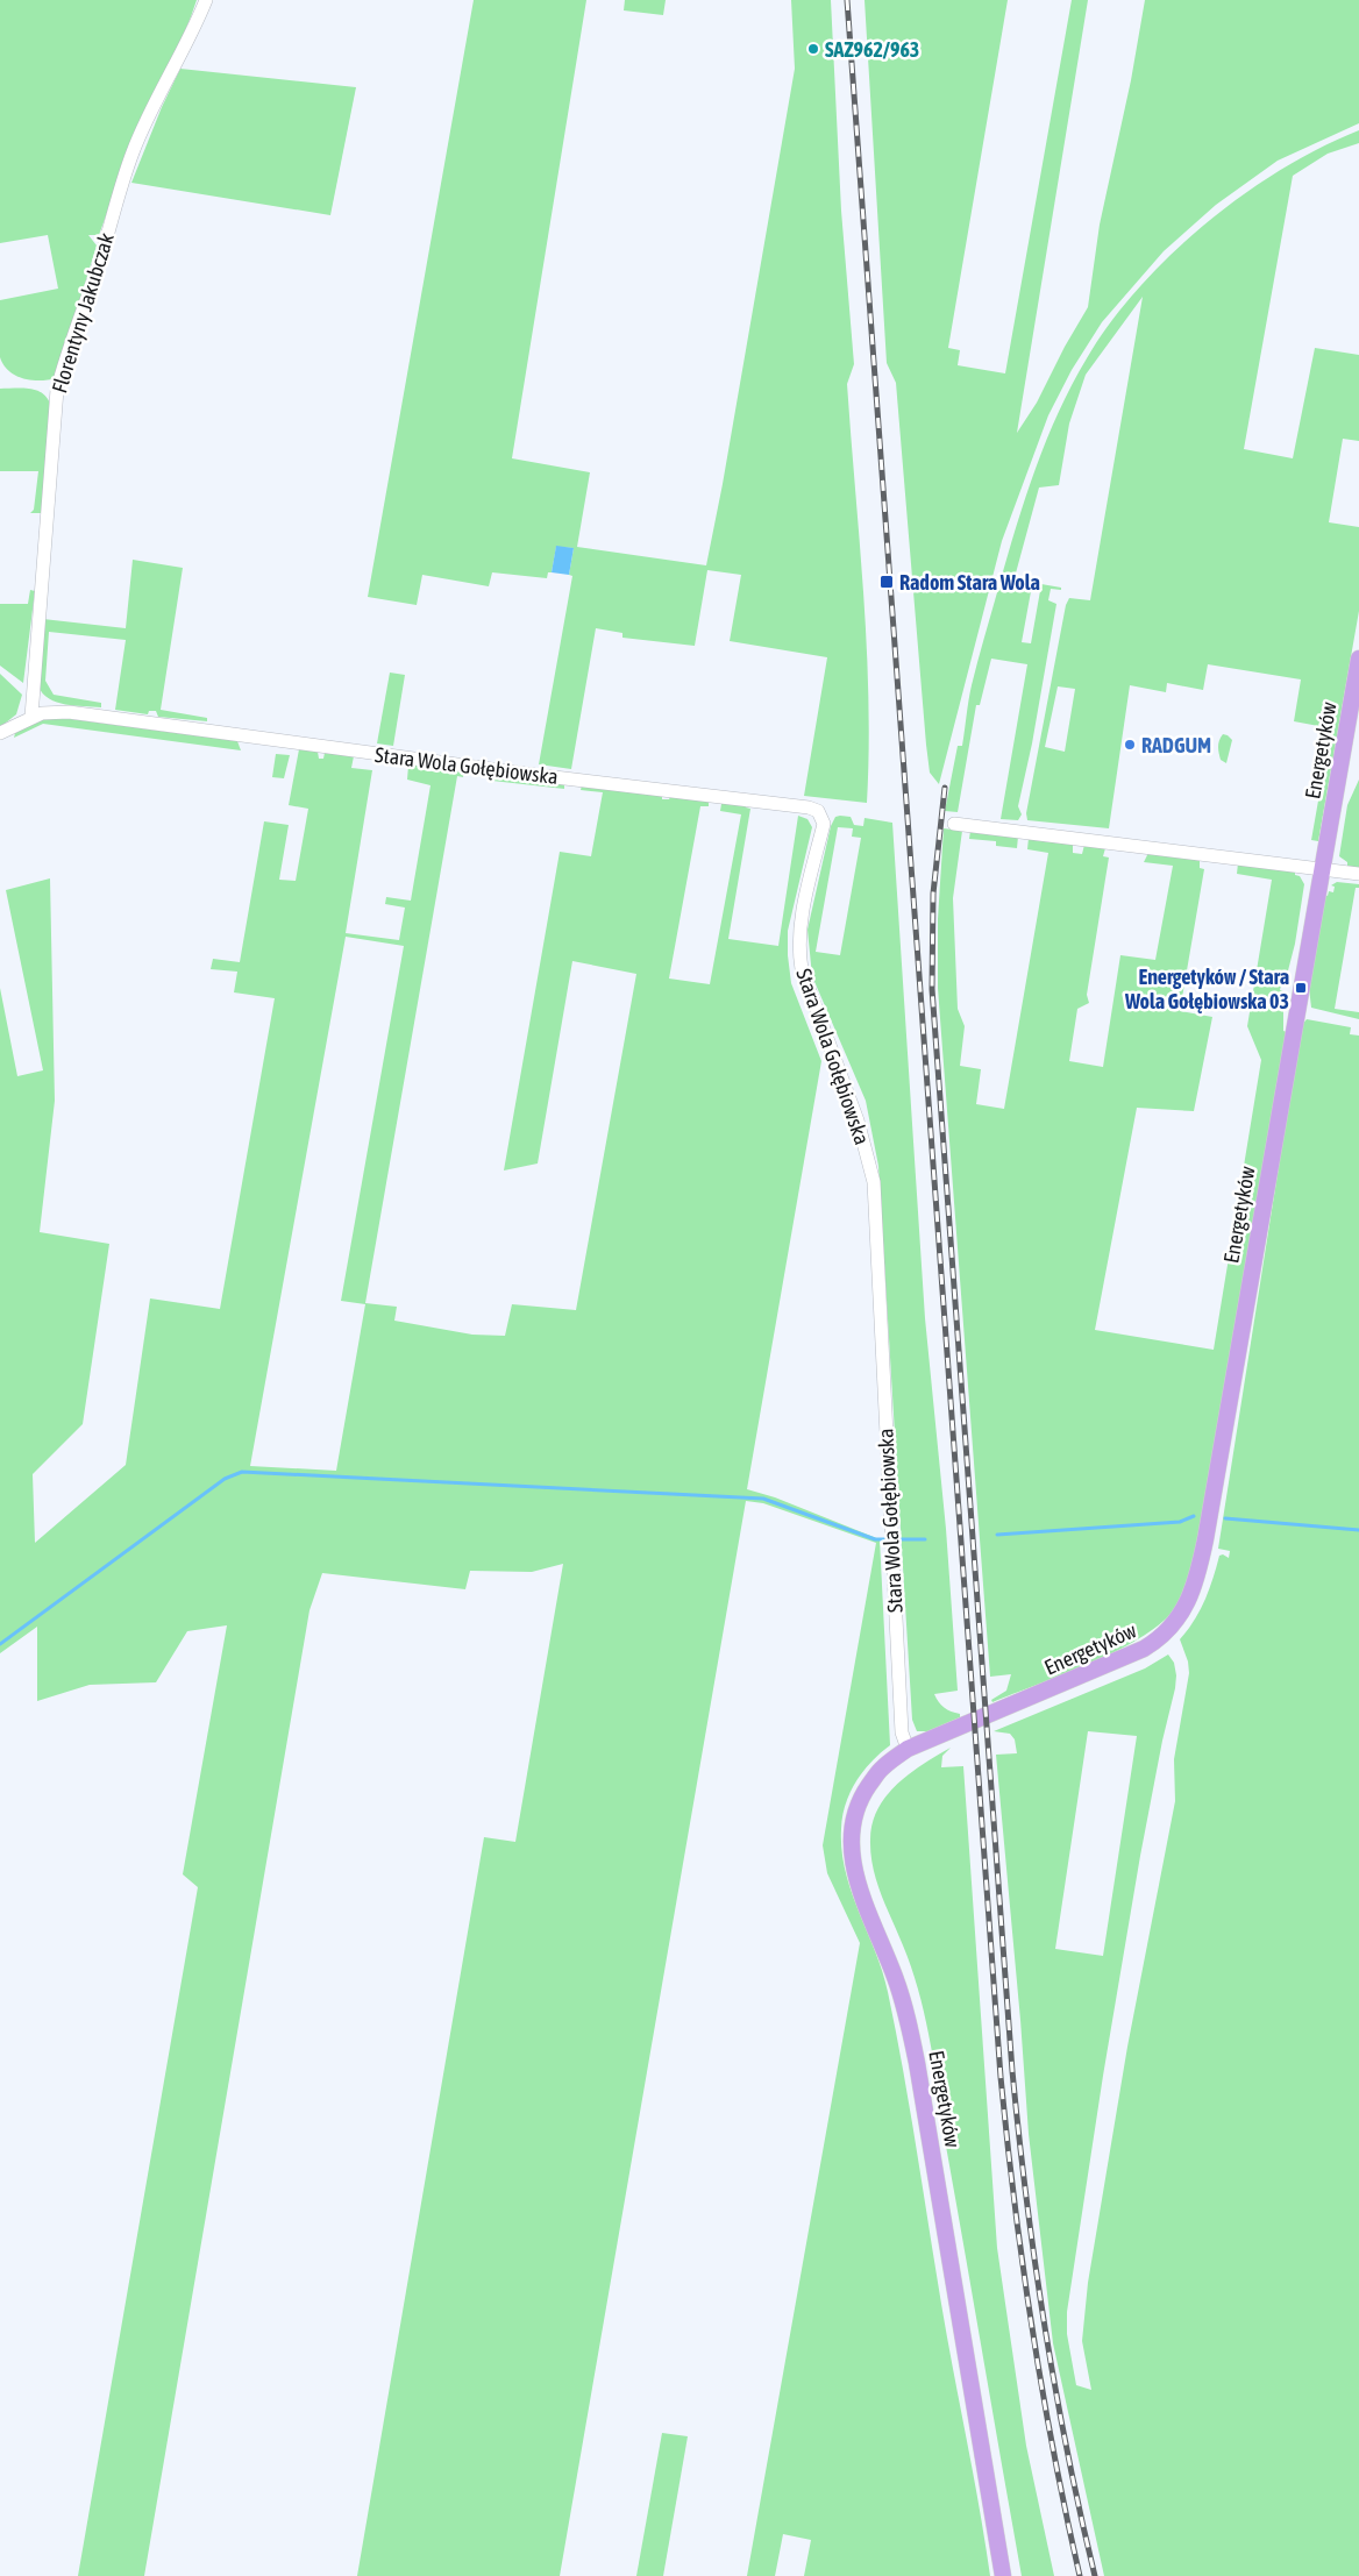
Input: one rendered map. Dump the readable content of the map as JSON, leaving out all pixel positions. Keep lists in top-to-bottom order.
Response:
{
  "streets": {
    "main road": ["Energetyków"],
    "street": ["Florentyny Jakubczak", "Stara Wola Gołębiowska"]
  },
  "crossings": [
    ["Florentyny Jakubczak", "Stara Wola Gołębiowska"],
    ["Energetyków", "Stara Wola Gołębiowska"]
  ],
  "places": {
    "other": ["SAZ962/963", "RADGUM"],
    "transit": ["Radom Stara Wola", "Energetyków / Stara Wola Gołębiowska 03"]
  }
}
